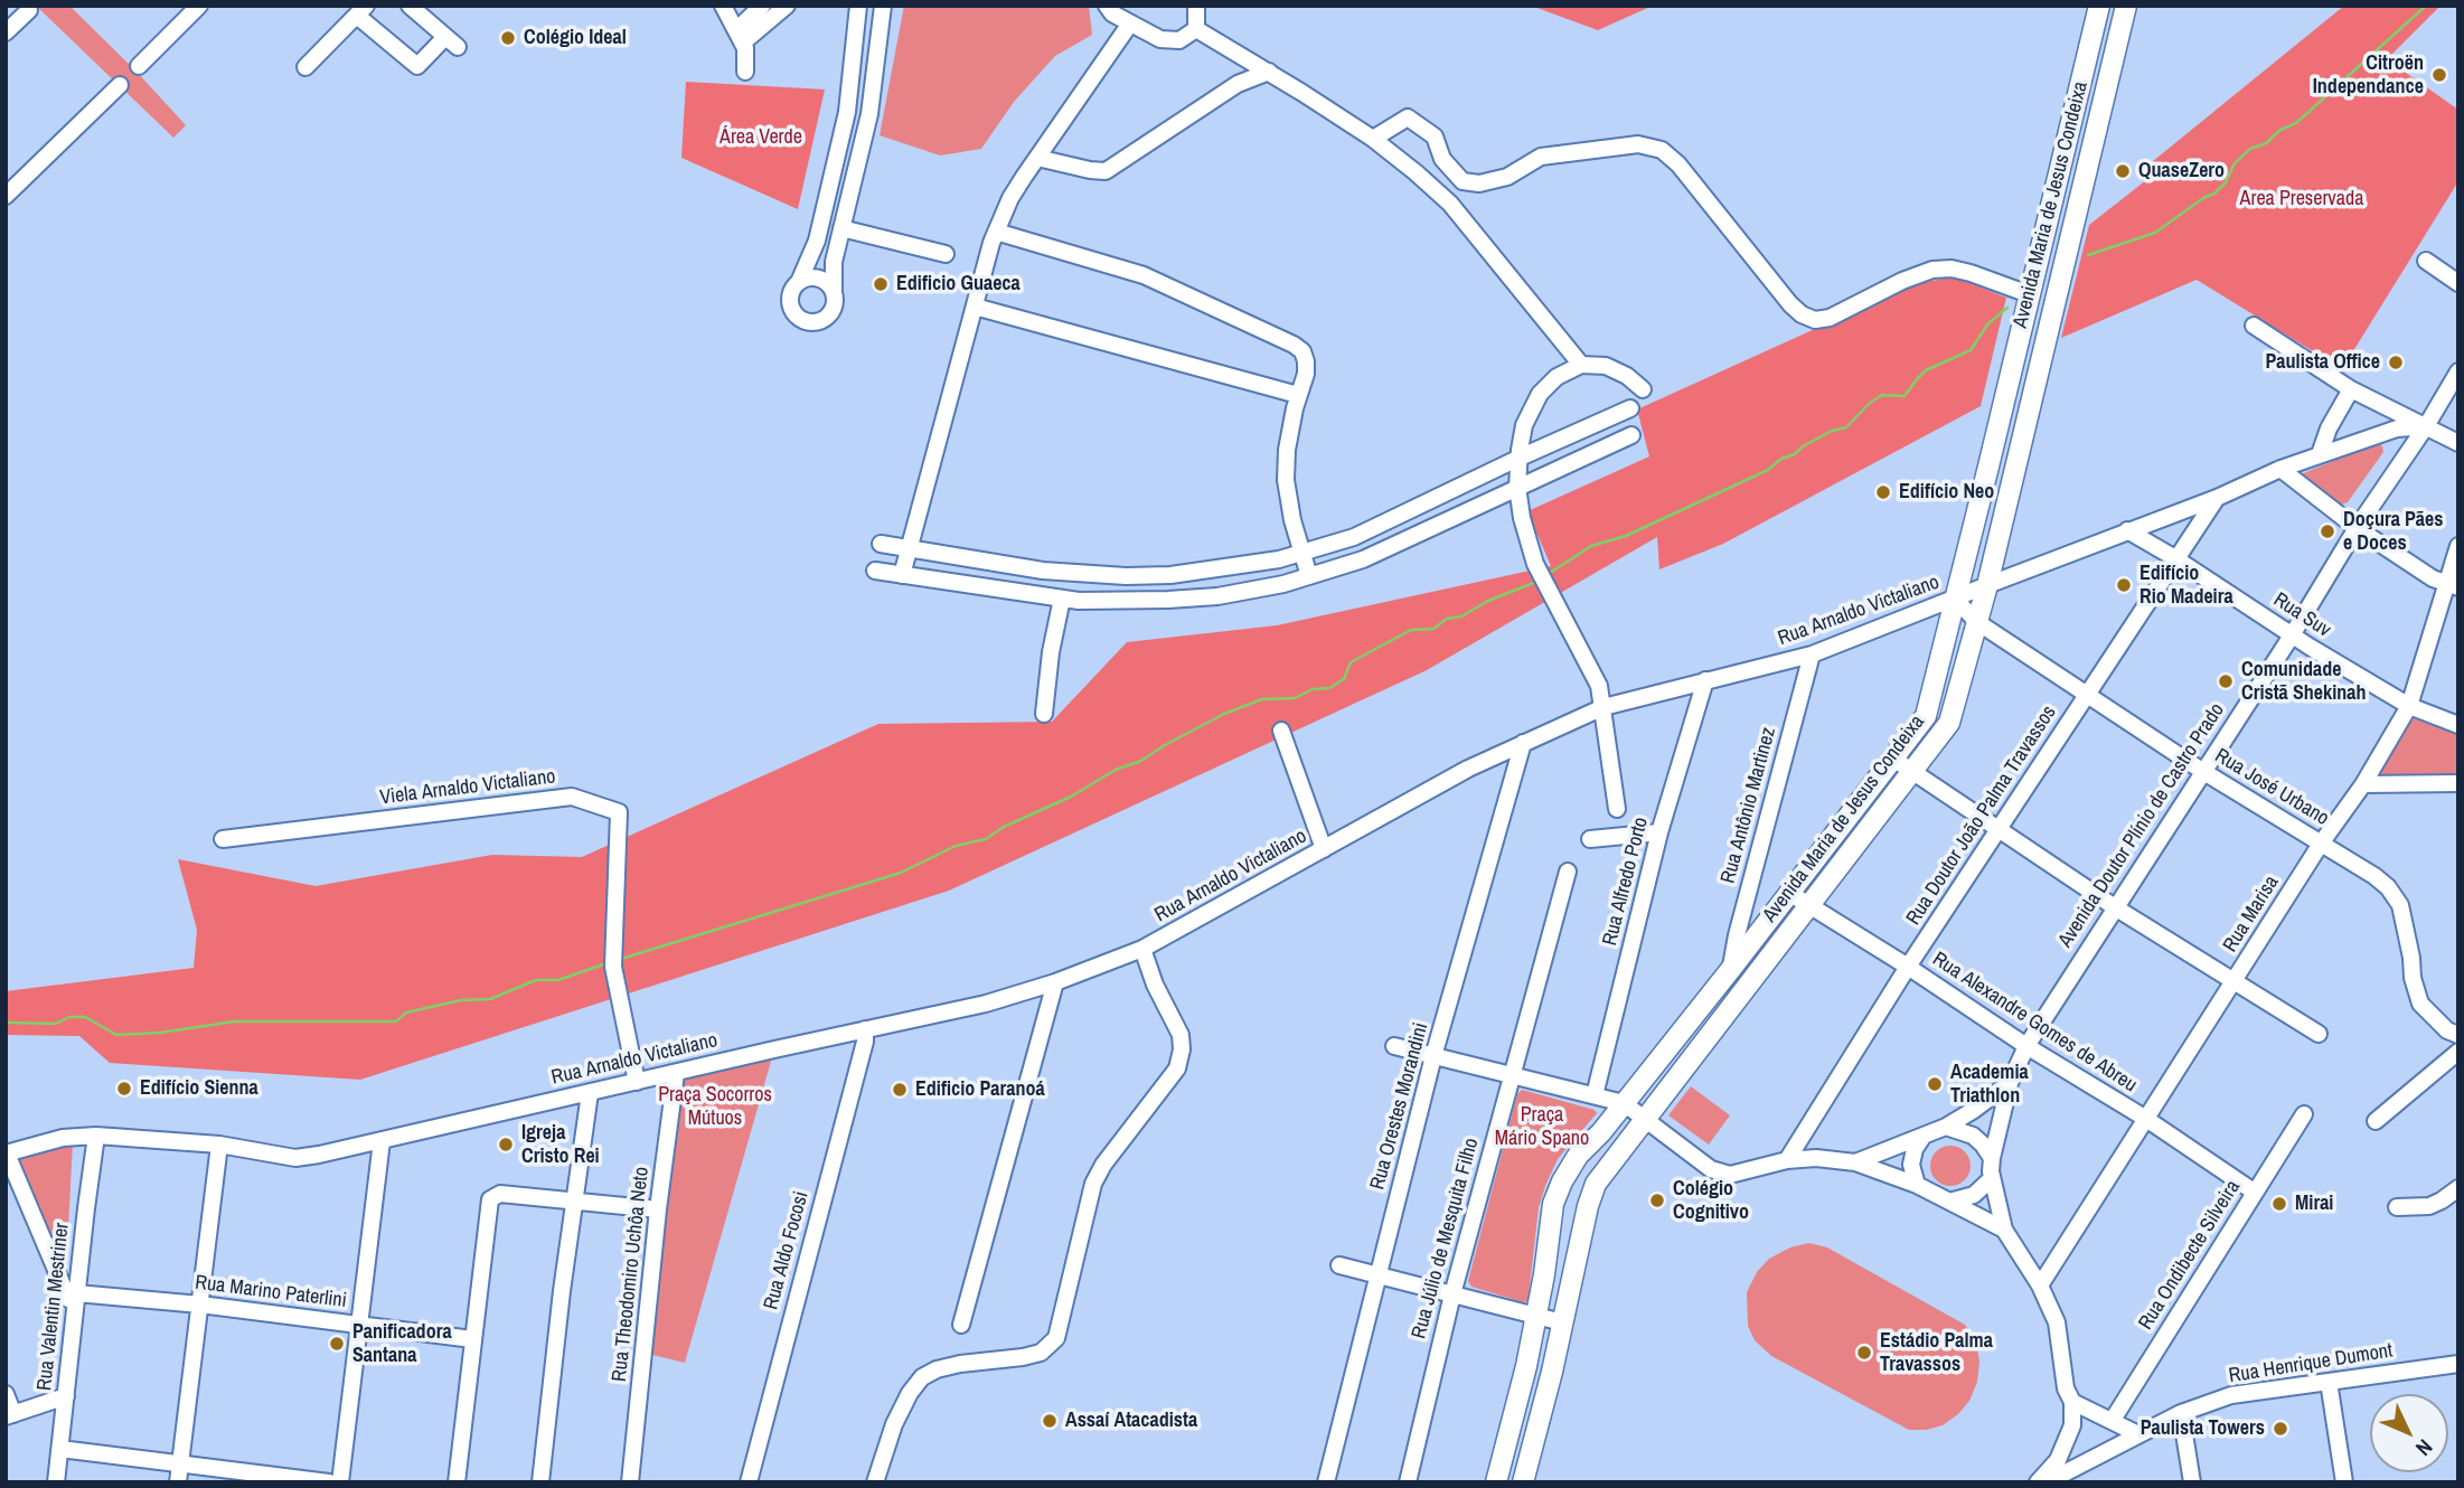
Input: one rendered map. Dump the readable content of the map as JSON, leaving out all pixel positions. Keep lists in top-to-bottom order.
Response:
{
  "streets": {
    "main road": ["Avenida Maria de Jesus Condeixa"],
    "street": [
      "Rua Arnaldo Victaliano",
      "Rua Suv",
      "Viela Arnaldo Victaliano",
      "Rua José Urbano",
      "Rua Antônio Martinez",
      "Rua Doutor João Palma Travassos",
      "Avenida Doutor Plínio de Castro Prado",
      "Rua Alfredo Porto",
      "Rua Marisa",
      "Rua Alexandre Gomes de Abreu",
      "Rua Orestes Morandini",
      "Rua Júlio de Mesquita Filho",
      "Rua Aldo Focosi",
      "Rua Ondibecte Silveira",
      "Rua Theodomiro Uchôa Neto",
      "Rua Marino Paterlini",
      "Rua Valentin Mestriner",
      "Rua Henrique Dumont"
    ]
  },
  "crossings": [
    ["Avenida Maria de Jesus Condeixa", "Rua Arnaldo Victaliano"],
    ["Avenida Maria de Jesus Condeixa", "Rua José Urbano"],
    ["Avenida Maria de Jesus Condeixa", "Rua Antônio Martinez"],
    ["Avenida Maria de Jesus Condeixa", "Rua Alexandre Gomes de Abreu"],
    ["Rua Arnaldo Victaliano", "Rua Suv"],
    ["Rua Arnaldo Victaliano", "Viela Arnaldo Victaliano"],
    ["Rua Arnaldo Victaliano", "Rua José Urbano"],
    ["Rua Arnaldo Victaliano", "Rua Antônio Martinez"],
    ["Rua Arnaldo Victaliano", "Rua Doutor João Palma Travassos"],
    ["Rua Arnaldo Victaliano", "Avenida Doutor Plínio de Castro Prado"],
    ["Rua Arnaldo Victaliano", "Rua Alfredo Porto"],
    ["Rua Arnaldo Victaliano", "Rua Orestes Morandini"],
    ["Rua Arnaldo Victaliano", "Rua Aldo Focosi"],
    ["Rua Arnaldo Victaliano", "Rua Theodomiro Uchôa Neto"],
    ["Rua Arnaldo Victaliano", "Rua Valentin Mestriner"],
    ["Rua Suv", "Rua Doutor João Palma Travassos"],
    ["Rua Suv", "Avenida Doutor Plínio de Castro Prado"],
    ["Rua Suv", "Rua Marisa"],
    ["Rua José Urbano", "Rua Doutor João Palma Travassos"],
    ["Rua José Urbano", "Avenida Doutor Plínio de Castro Prado"],
    ["Rua José Urbano", "Rua Marisa"],
    ["Rua Doutor João Palma Travassos", "Rua Alexandre Gomes de Abreu"],
    ["Avenida Doutor Plínio de Castro Prado", "Rua Marisa"],
    ["Avenida Doutor Plínio de Castro Prado", "Rua Alexandre Gomes de Abreu"],
    ["Rua Marisa", "Rua Alexandre Gomes de Abreu"],
    ["Rua Alexandre Gomes de Abreu", "Rua Ondibecte Silveira"],
    ["Rua Marino Paterlini", "Rua Valentin Mestriner"]
  ],
  "parks": [
    "Área Verde",
    "Area Preservada",
    "Praça Socorros Mútuos",
    "Praça Mário Spano"
  ],
  "places": [
    "Colégio Ideal",
    "Citroën Independance",
    "QuaseZero",
    "Edificio Guaeca",
    "Paulista Office",
    "Edifício Neo",
    "Doçura Pães e Doces",
    "Edifício Rio Madeira",
    "Comunidade Cristã Shekinah",
    "Academia Triathlon",
    "Edifício Sienna",
    "Edificio Paranoá",
    "Igreja Cristo Rei",
    "Colégio Cognitivo",
    "Mirai",
    "Panificadora Santana",
    "Estádio Palma Travassos",
    "Assaí Atacadista",
    "Paulista Towers"
  ],
  "north": "bottom right"
}
